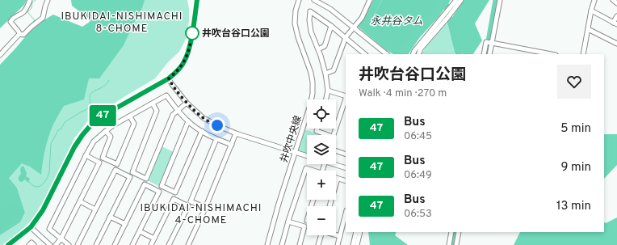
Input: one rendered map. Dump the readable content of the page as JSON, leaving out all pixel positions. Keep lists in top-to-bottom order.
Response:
{
  "streets": {
    "street": ["井吹中央線"]
  },
  "districts": ["IBUKIDAI-NISHIMACHI 8-CHOME", "IBUKIDAI-NISHIMACHI 4-CHOME"],
  "water": ["永井谷タム"],
  "places": ["井吹台谷口公園"],
  "lines": ["bus line 47"],
  "page": {
    "on_map": "47",
    "heading": ["井吹台谷口公園", "Walk · 4 min · 270 m"],
    "map_buttons": ["+", "−"],
    "list": [
      {
        "mark": "47",
        "name": "Bus",
        "note": "06:45",
        "value": "5 min"
      },
      {
        "mark": "47",
        "name": "Bus",
        "note": "06:49",
        "value": "9 min"
      },
      {
        "mark": "47",
        "name": "Bus",
        "note": "06:53",
        "value": "13 min"
      }
    ]
  }
}
